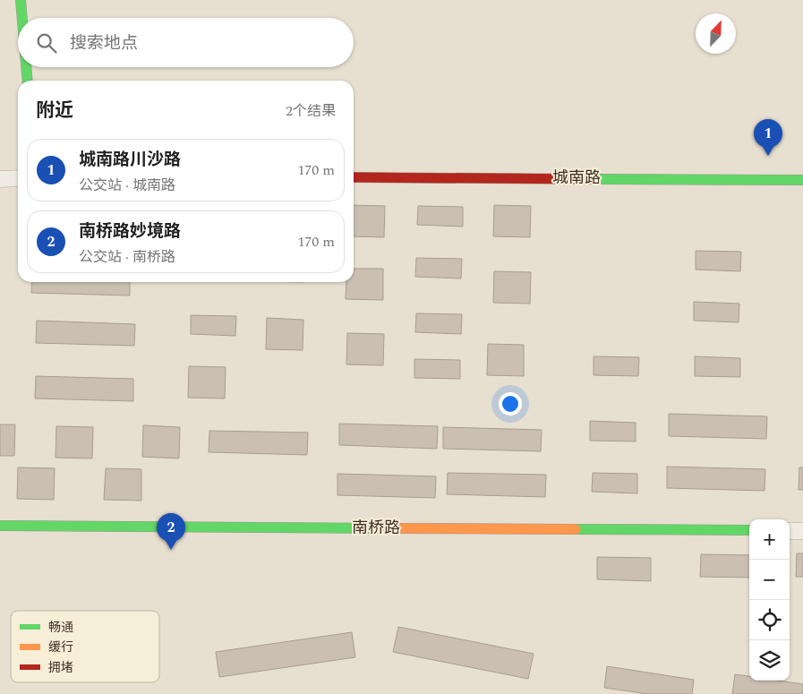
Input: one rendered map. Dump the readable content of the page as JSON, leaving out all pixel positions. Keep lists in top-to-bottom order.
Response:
{
  "streets": {
    "street": ["城南路", "南桥路"]
  },
  "legend": ["畅通", "缓行", "拥堵"],
  "north": "top right",
  "page": {
    "search": "搜索地点",
    "heading": ["附近", "2个结果"],
    "pins": ["1", "2"],
    "list": [
      {
        "mark": "1",
        "name": "城南路川沙路",
        "note": "公交站 · 城南路",
        "value": "170 m"
      },
      {
        "mark": "2",
        "name": "南桥路妙境路",
        "note": "公交站 · 南桥路",
        "value": "170 m"
      }
    ],
    "map_buttons": ["+", "−"]
  }
}
